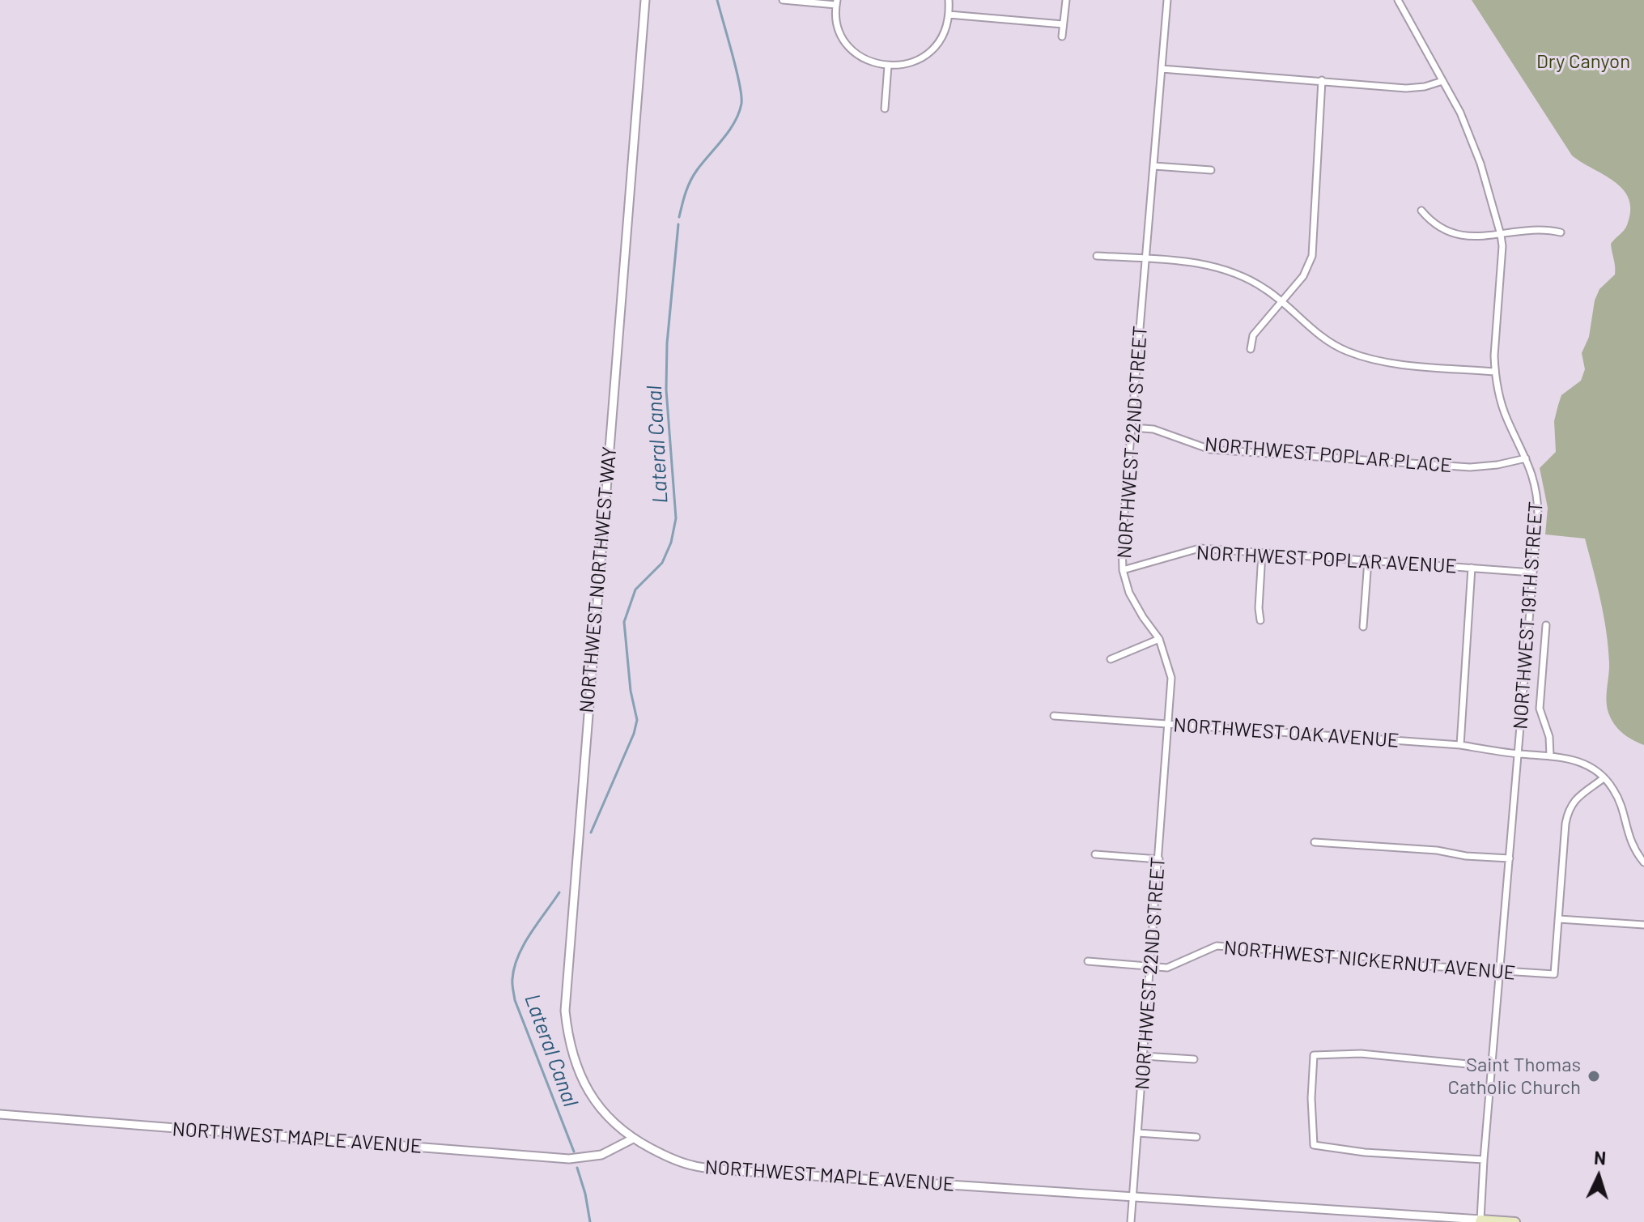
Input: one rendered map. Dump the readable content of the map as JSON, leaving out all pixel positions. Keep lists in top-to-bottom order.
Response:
{
  "streets": {
    "main road": ["NORTHWEST MAPLE AVENUE"],
    "street": [
      "NORTHWEST 22ND STREET",
      "NORTHWEST POPLAR PLACE",
      "NORTHWEST POPLAR AVENUE",
      "NORTHWEST NORTHWEST WAY",
      "NORTHWEST 19TH STREET",
      "NORTHWEST OAK AVENUE",
      "NORTHWEST NICKERNUT AVENUE"
    ]
  },
  "crossings": [
    ["NORTHWEST 22ND STREET", "NORTHWEST POPLAR PLACE"],
    ["NORTHWEST 22ND STREET", "NORTHWEST POPLAR AVENUE"],
    ["NORTHWEST 22ND STREET", "NORTHWEST OAK AVENUE"],
    ["NORTHWEST 22ND STREET", "NORTHWEST NICKERNUT AVENUE"],
    ["NORTHWEST 22ND STREET", "NORTHWEST MAPLE AVENUE"],
    ["NORTHWEST POPLAR PLACE", "NORTHWEST 19TH STREET"],
    ["NORTHWEST POPLAR AVENUE", "NORTHWEST 19TH STREET"],
    ["NORTHWEST NORTHWEST WAY", "NORTHWEST MAPLE AVENUE"],
    ["NORTHWEST 19TH STREET", "NORTHWEST OAK AVENUE"],
    ["NORTHWEST 19TH STREET", "NORTHWEST NICKERNUT AVENUE"],
    ["NORTHWEST 19TH STREET", "NORTHWEST MAPLE AVENUE"]
  ],
  "water": ["Lateral Canal"],
  "parks": ["Dry Canyon"],
  "places": ["Saint Thomas Catholic Church"],
  "north": "top"
}
